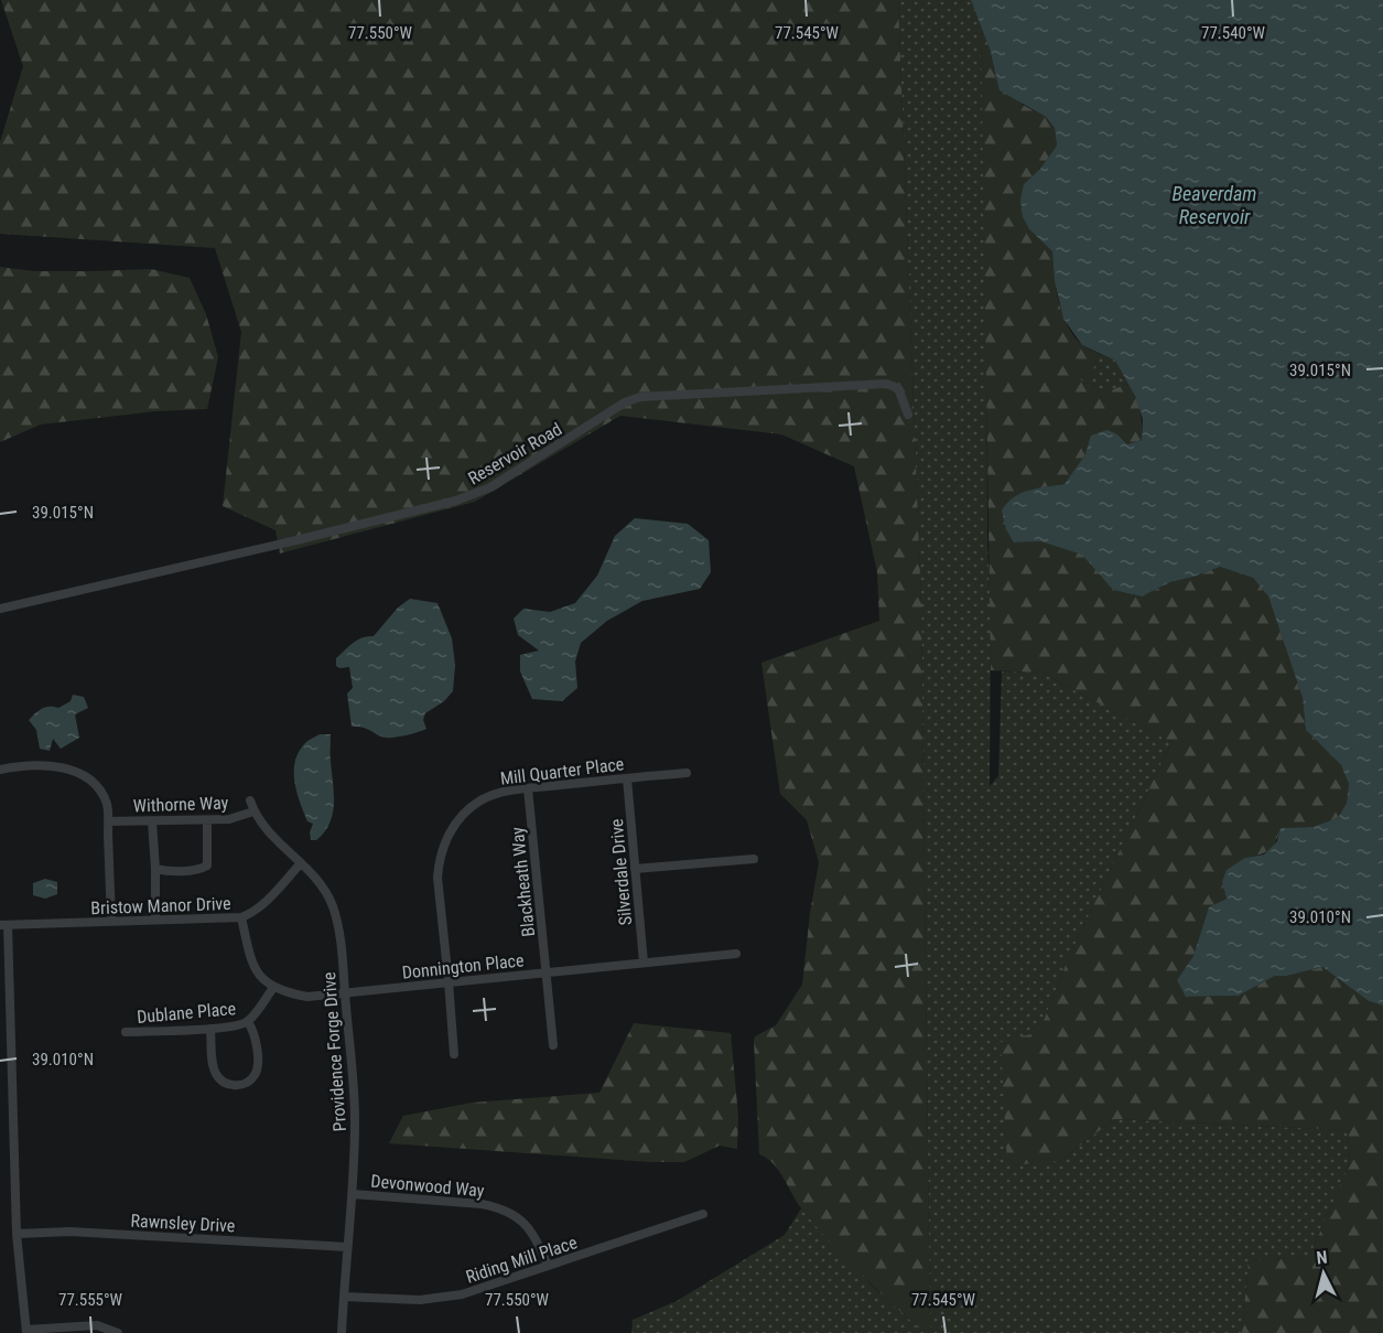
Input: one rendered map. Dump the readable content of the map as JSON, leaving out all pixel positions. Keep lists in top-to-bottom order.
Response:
{
  "streets": {
    "street": [
      "Reservoir Road",
      "Mill Quarter Place",
      "Withorne Way",
      "Silverdale Drive",
      "Blackheath Way",
      "Bristow Manor Drive",
      "Donnington Place",
      "Dublane Place",
      "Providence Forge Drive",
      "Devonwood Way",
      "Rawnsley Drive",
      "Riding Mill Place"
    ]
  },
  "crossings": [
    ["Mill Quarter Place", "Silverdale Drive"],
    ["Mill Quarter Place", "Blackheath Way"],
    ["Mill Quarter Place", "Donnington Place"],
    ["Withorne Way", "Providence Forge Drive"],
    ["Silverdale Drive", "Donnington Place"],
    ["Blackheath Way", "Donnington Place"],
    ["Bristow Manor Drive", "Providence Forge Drive"],
    ["Donnington Place", "Dublane Place"],
    ["Donnington Place", "Providence Forge Drive"],
    ["Providence Forge Drive", "Devonwood Way"],
    ["Providence Forge Drive", "Rawnsley Drive"],
    ["Providence Forge Drive", "Riding Mill Place"],
    ["Devonwood Way", "Riding Mill Place"]
  ],
  "water": ["Beaverdam Reservoir"],
  "north": "top",
  "coordinates": [
    "77.550°W",
    "77.545°W",
    "77.540°W",
    "39.015°N",
    "39.010°N",
    "77.555°W"
  ]
}
